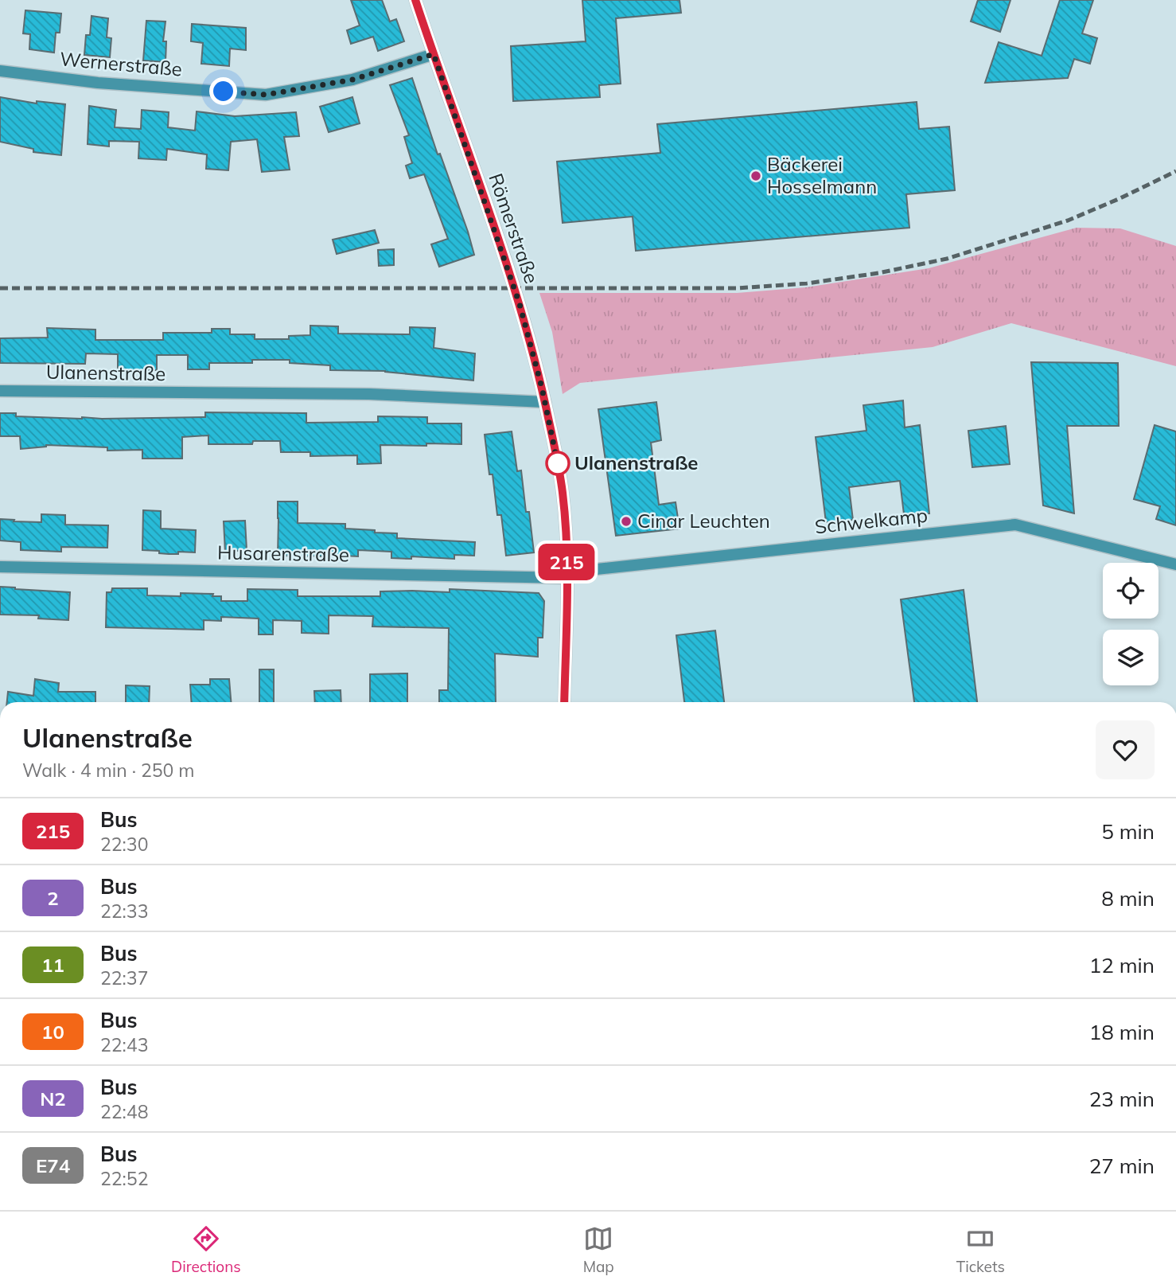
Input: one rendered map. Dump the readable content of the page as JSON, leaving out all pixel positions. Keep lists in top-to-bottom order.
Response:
{
  "streets": {
    "main road": ["Römerstraße"],
    "street": [
      "Wernerstraße",
      "Ulanenstraße",
      "Schwelkamp",
      "Husarenstraße"
    ]
  },
  "crossings": [
    ["Wernerstraße", "Römerstraße"],
    ["Römerstraße", "Ulanenstraße"],
    ["Römerstraße", "Schwelkamp"],
    ["Römerstraße", "Husarenstraße"],
    ["Schwelkamp", "Husarenstraße"]
  ],
  "places": ["Bäckerei Hosselmann", "Ulanenstraße", "Cinar Leuchten"],
  "lines": ["bus line 215"],
  "page": {
    "on_map": "215",
    "heading": ["Ulanenstraße", "Walk · 4 min · 250 m"],
    "list": [
      {
        "mark": "215",
        "name": "Bus",
        "note": "22:30",
        "value": "5 min"
      },
      {
        "mark": "2",
        "name": "Bus",
        "note": "22:33",
        "value": "8 min"
      },
      {
        "mark": "11",
        "name": "Bus",
        "note": "22:37",
        "value": "12 min"
      },
      {
        "mark": "10",
        "name": "Bus",
        "note": "22:43",
        "value": "18 min"
      },
      {
        "mark": "N2",
        "name": "Bus",
        "note": "22:48",
        "value": "23 min"
      },
      {
        "mark": "E74",
        "name": "Bus",
        "note": "22:52",
        "value": "27 min"
      }
    ],
    "tabs": ["Directions", "Map", "Tickets"]
  }
}
